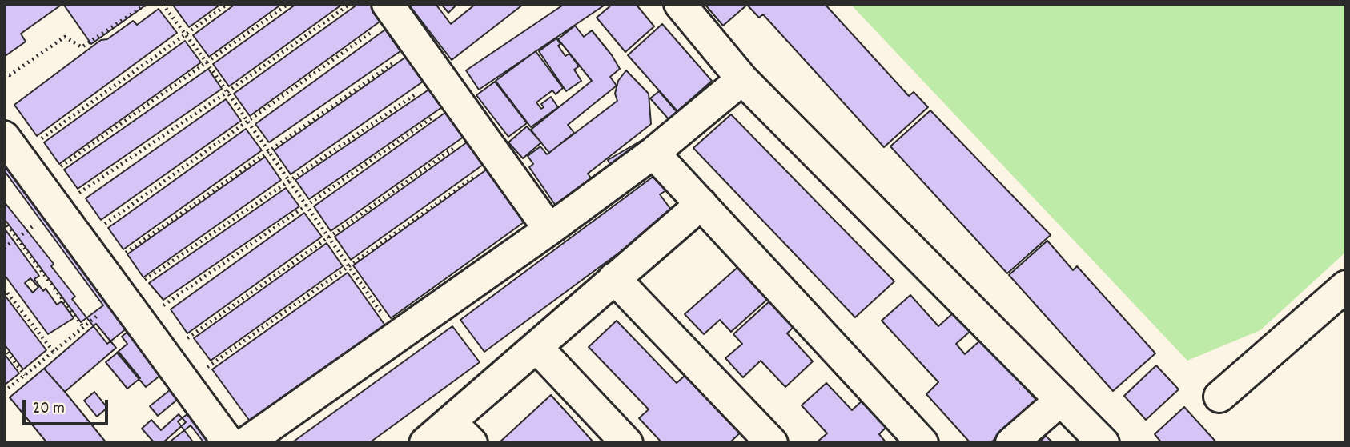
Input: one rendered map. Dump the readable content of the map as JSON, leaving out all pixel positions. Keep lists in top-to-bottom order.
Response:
{
  "scale_bar": "20 m"
}
